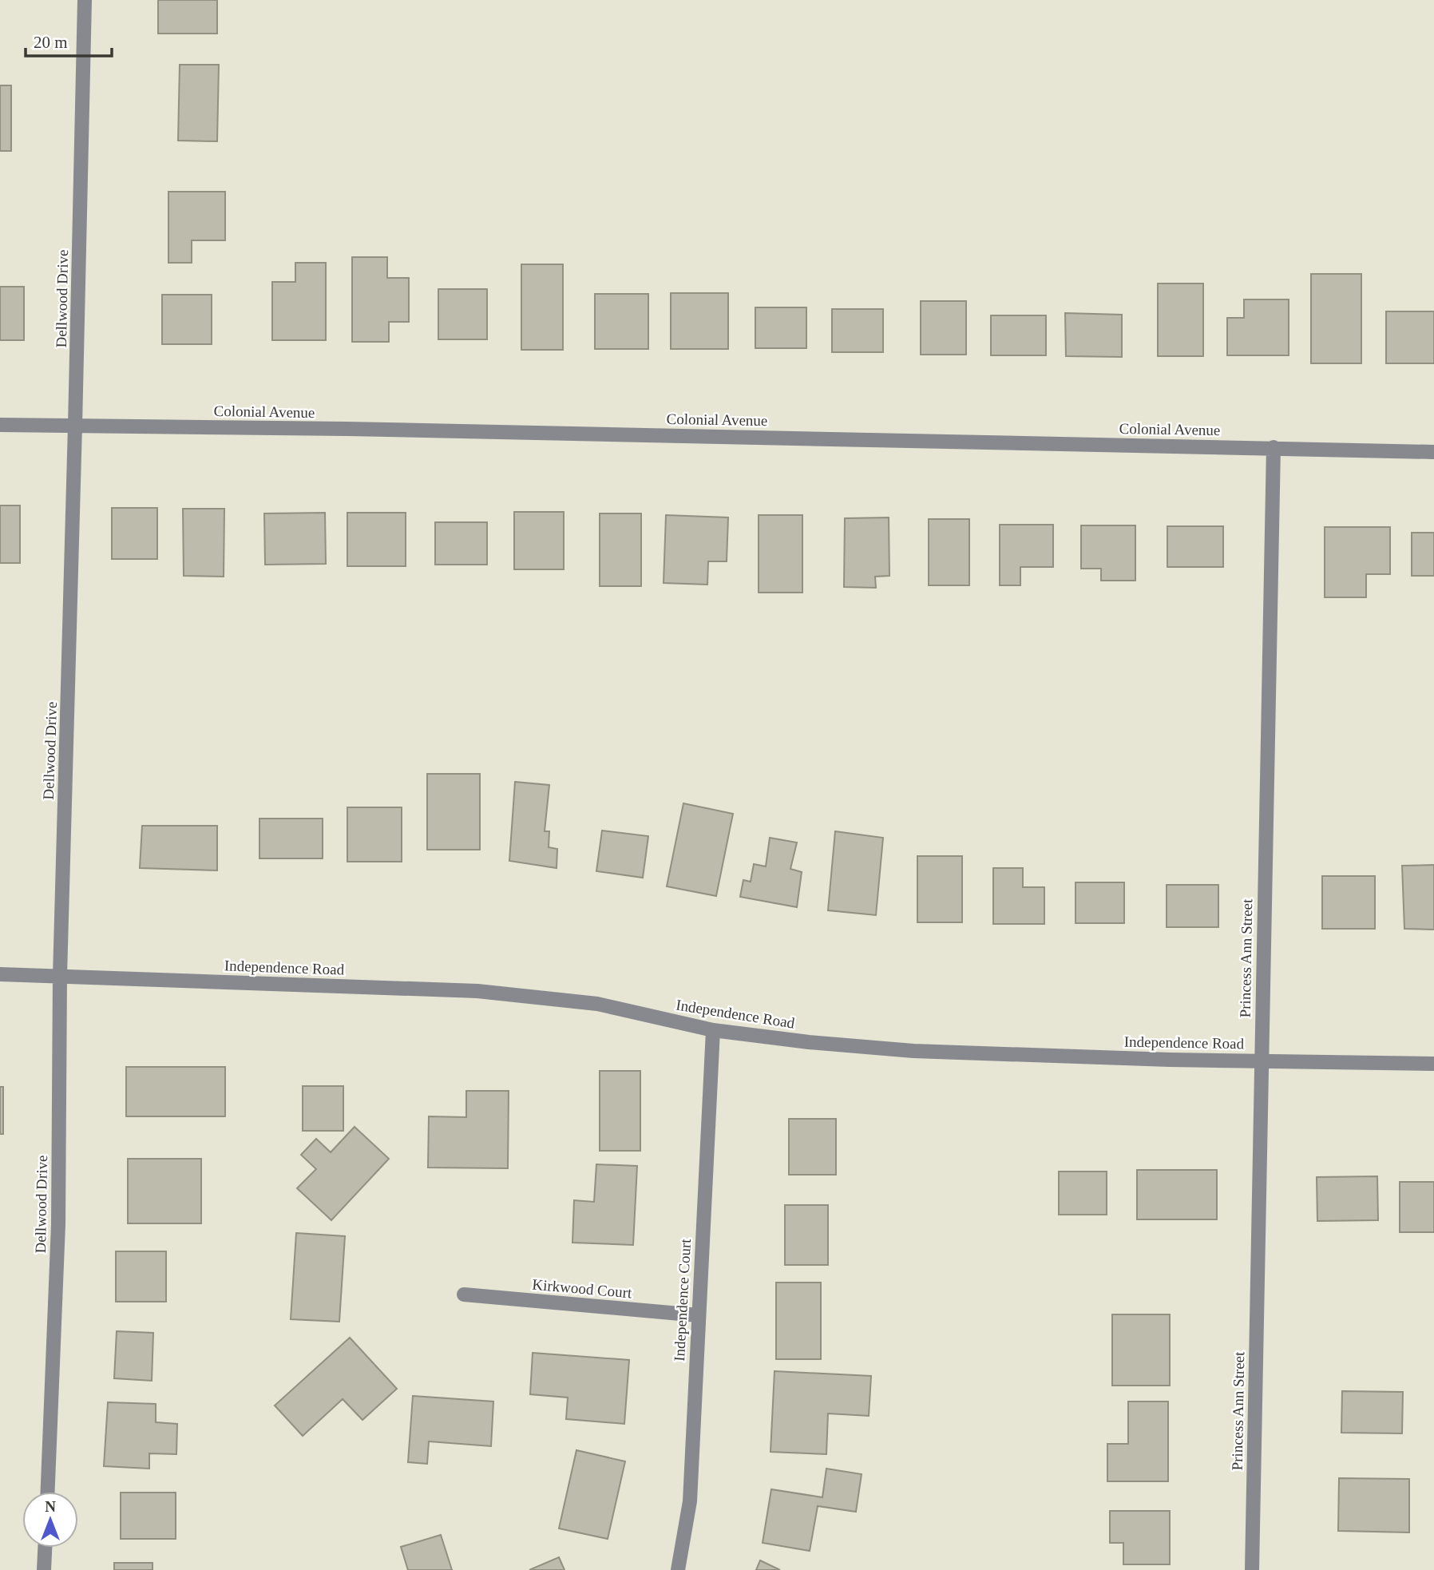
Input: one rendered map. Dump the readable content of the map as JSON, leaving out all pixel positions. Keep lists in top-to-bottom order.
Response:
{
  "streets": {
    "street": [
      "Dellwood Drive",
      "Colonial Avenue",
      "Princess Ann Street",
      "Independence Road",
      "Kirkwood Court",
      "Independence Court"
    ]
  },
  "crossings": [
    ["Dellwood Drive", "Colonial Avenue"],
    ["Dellwood Drive", "Independence Road"],
    ["Colonial Avenue", "Princess Ann Street"],
    ["Princess Ann Street", "Independence Road"],
    ["Independence Road", "Independence Court"],
    ["Kirkwood Court", "Independence Court"]
  ],
  "scale_bar": "20 m",
  "north": "top"
}
